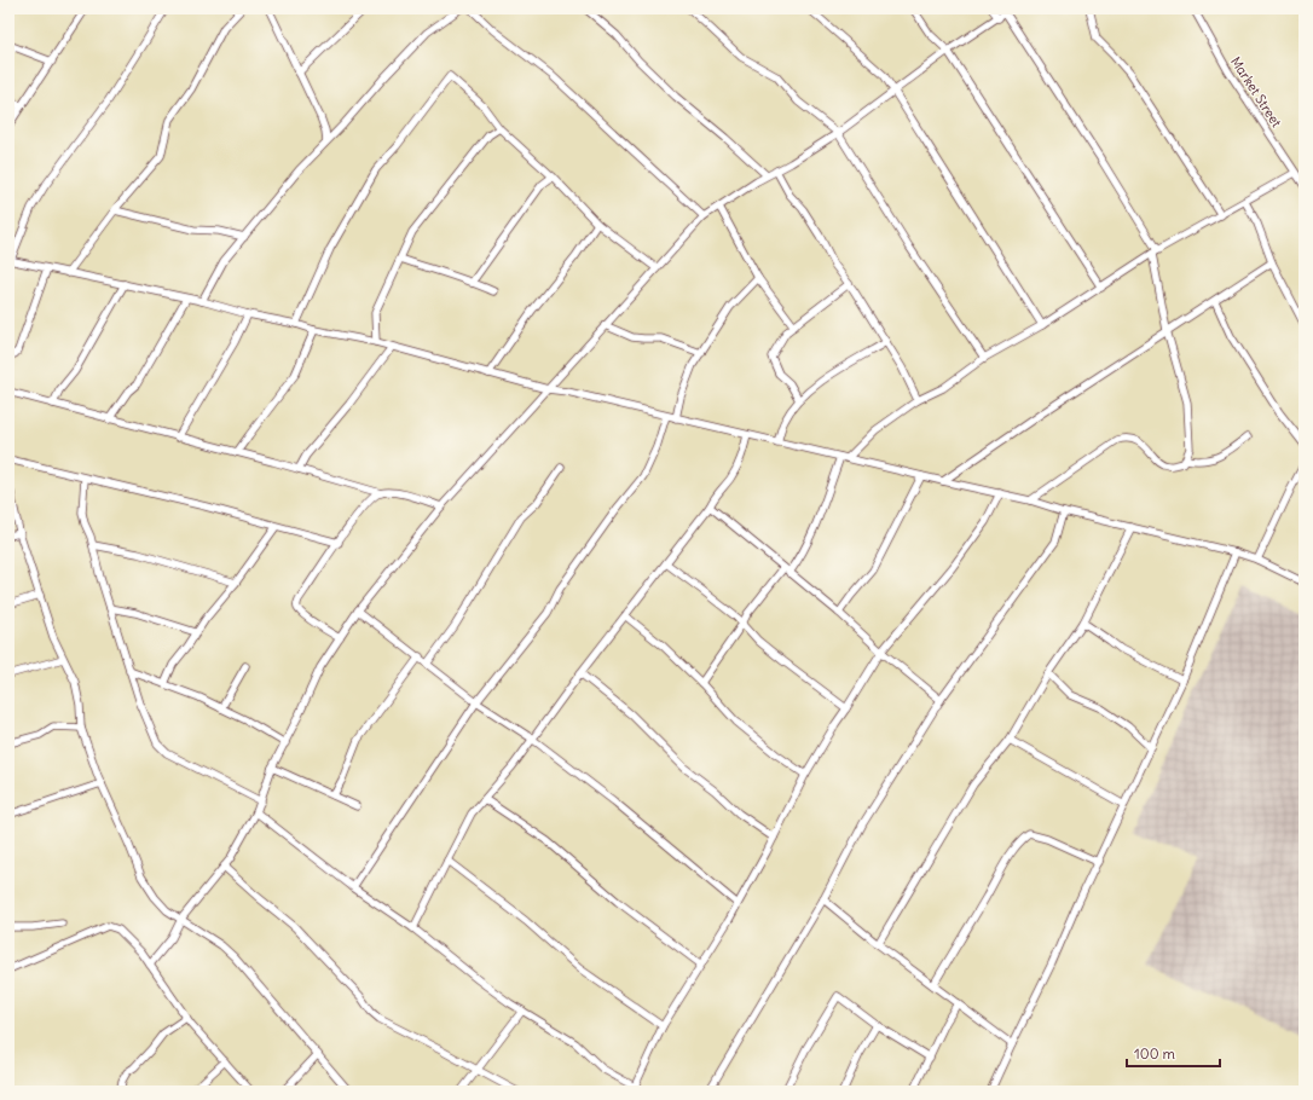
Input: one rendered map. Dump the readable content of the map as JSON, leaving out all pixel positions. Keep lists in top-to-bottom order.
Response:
{
  "streets": {
    "street": ["Market Street"]
  },
  "scale_bar": "100 m"
}
